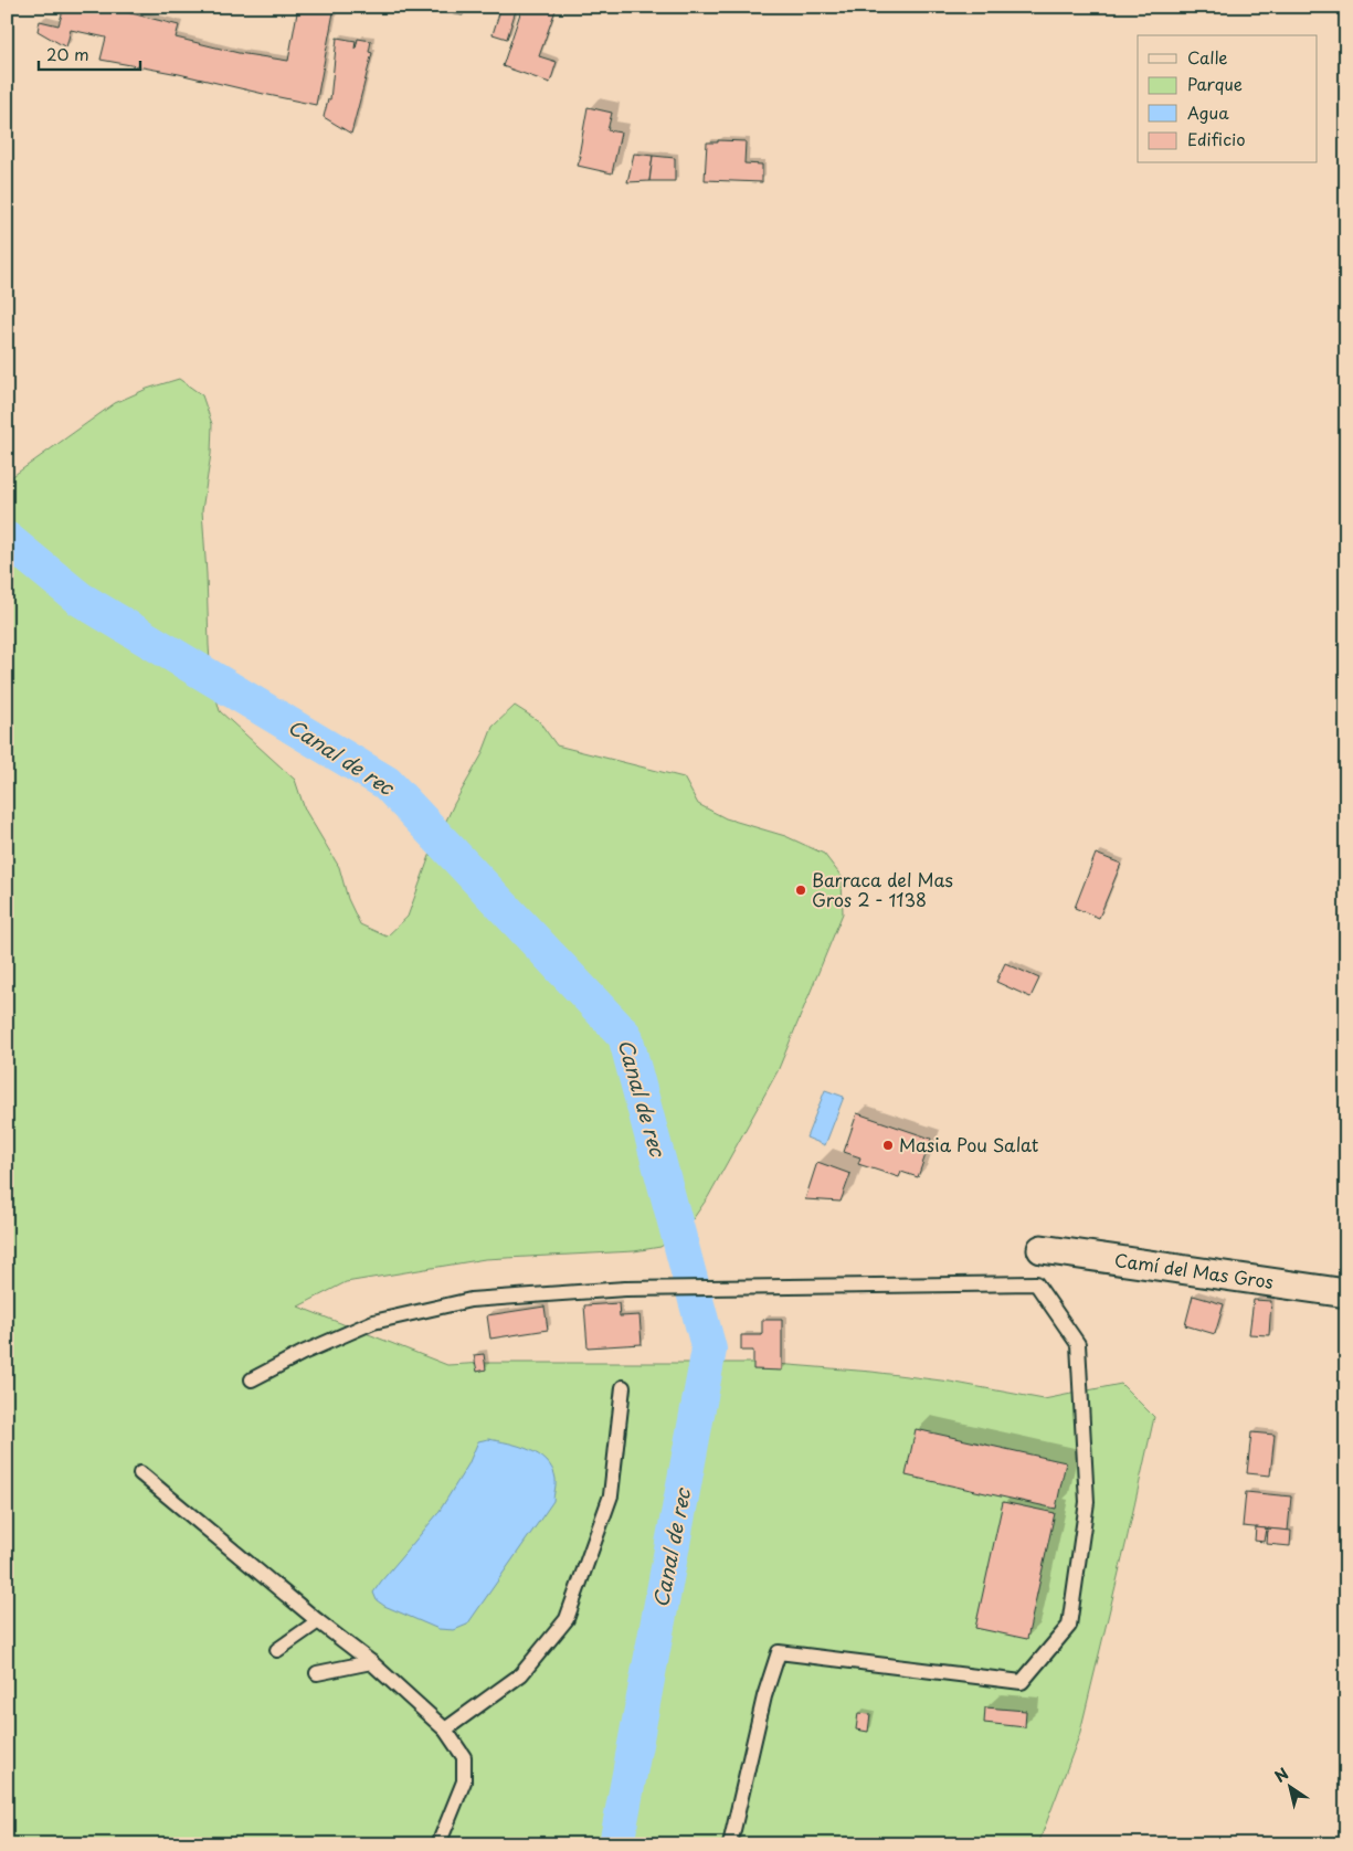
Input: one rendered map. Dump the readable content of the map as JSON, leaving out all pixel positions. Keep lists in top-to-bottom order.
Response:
{
  "streets": {
    "street": ["Camí del Mas Gros"]
  },
  "water": ["Canal de rec"],
  "places": ["Barraca del Mas Gros 2 - 1138", "Masia Pou Salat"],
  "legend": [
    "Calle",
    "Parque",
    "Agua",
    "Edificio"
  ],
  "scale_bar": "20 m",
  "north": "top left"
}
